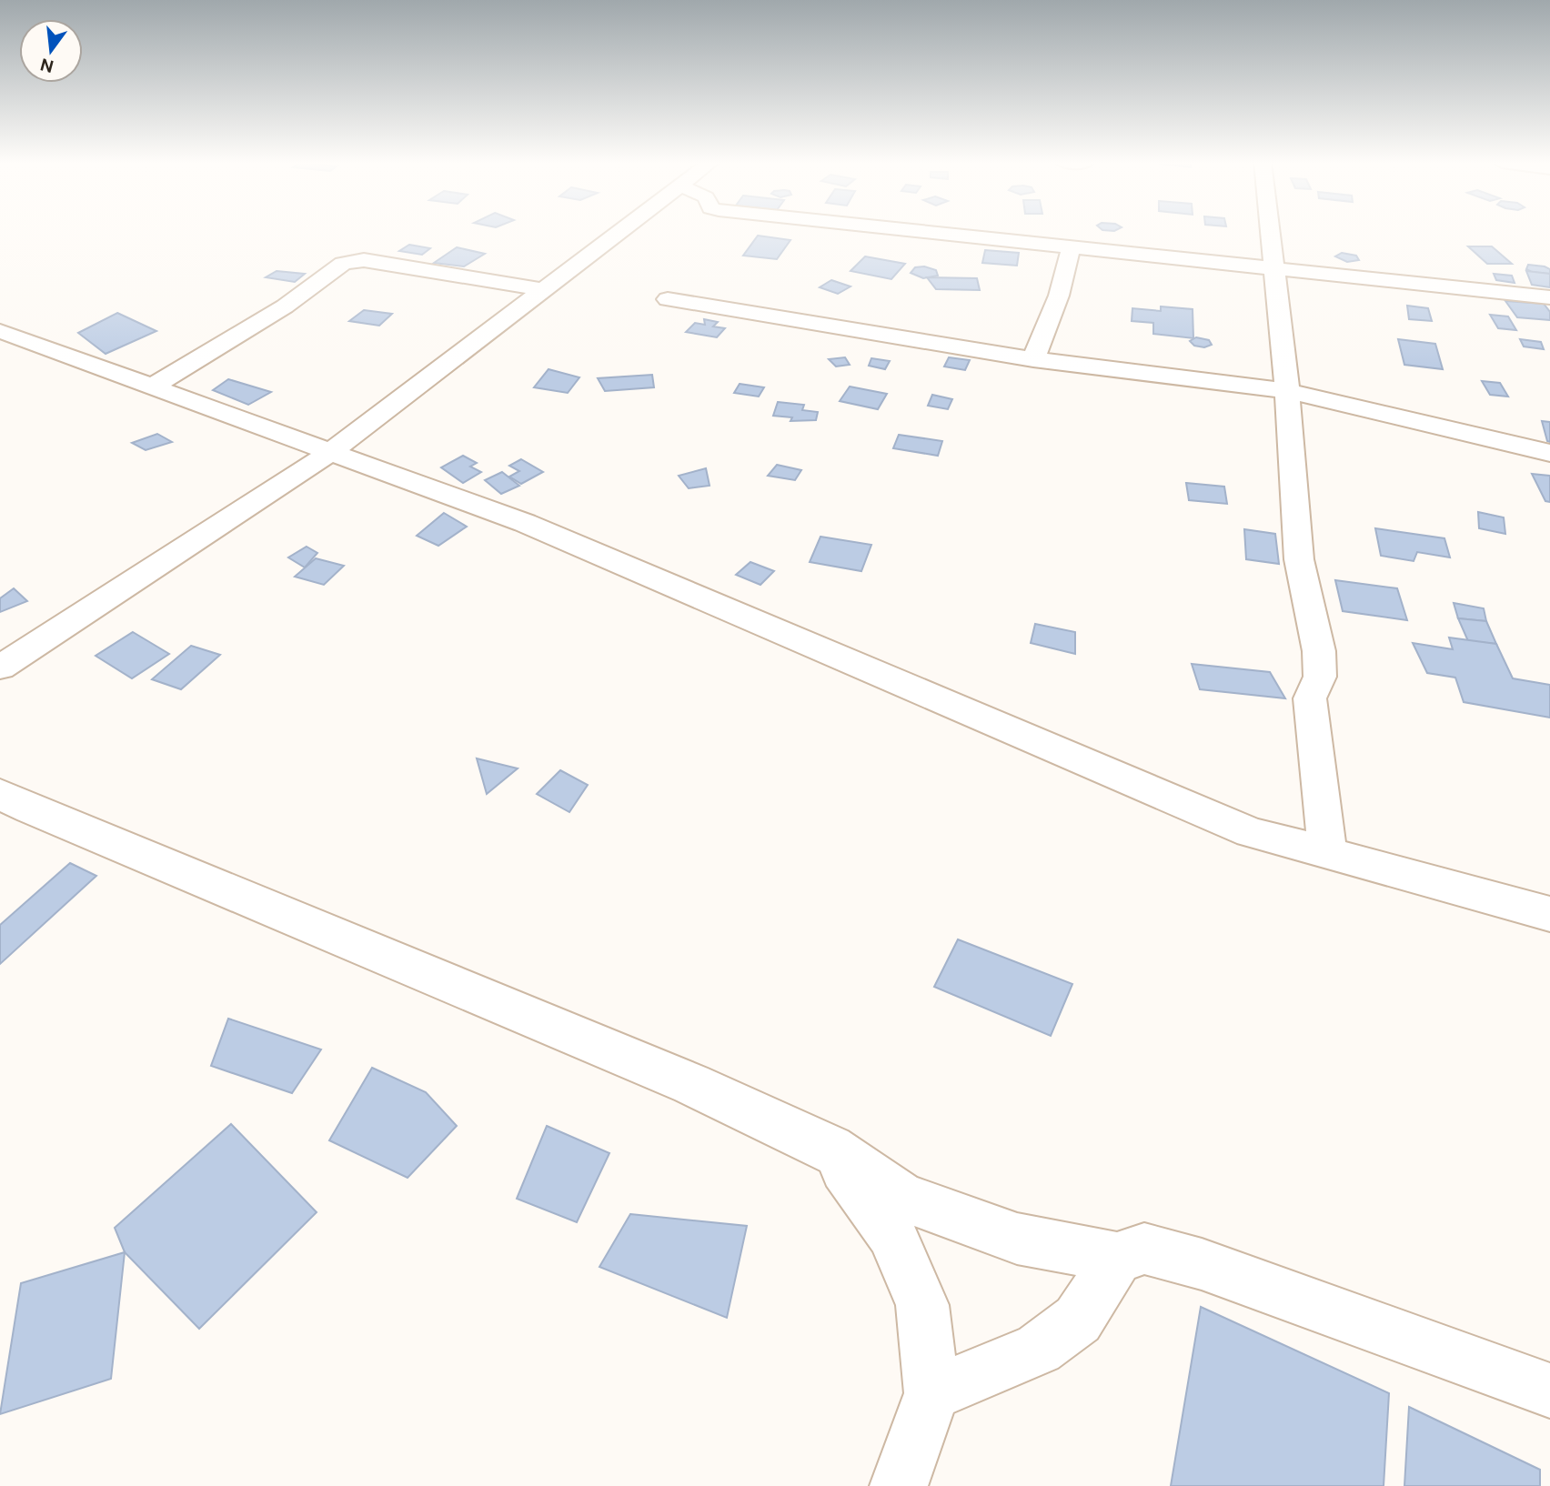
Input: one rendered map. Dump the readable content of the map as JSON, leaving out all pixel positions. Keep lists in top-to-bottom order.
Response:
{
  "north": "bottom"
}
